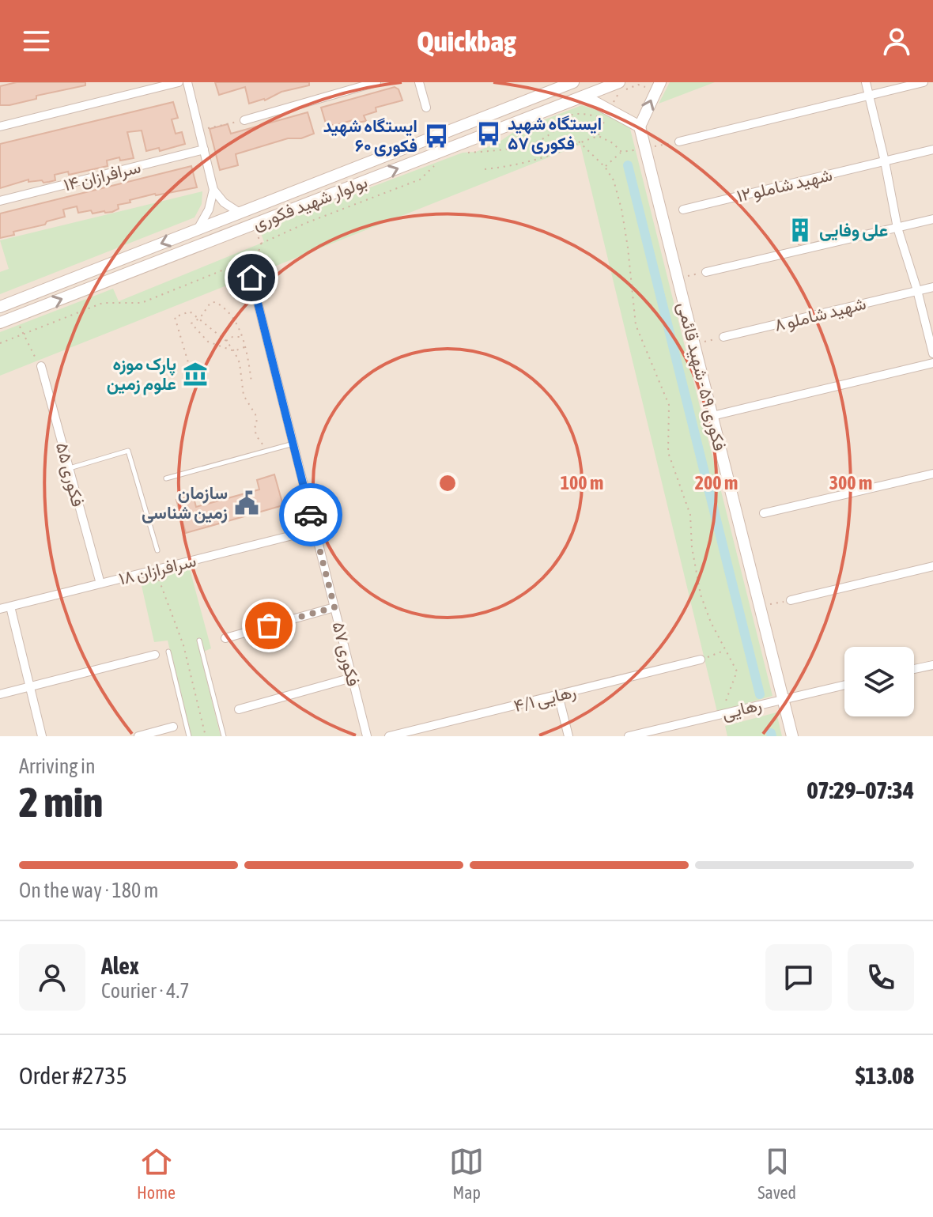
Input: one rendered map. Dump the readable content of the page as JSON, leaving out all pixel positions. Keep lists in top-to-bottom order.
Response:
{
  "streets": {
    "main road": ["بولوار شهید فکوری", "فکوری ۵۹ - شهید قائمی"],
    "street": [
      "سرافرازان ۱۴",
      "شهید شاملو ۱۲",
      "شهید شاملو ۸",
      "فکوری ۵۵",
      "سرافرازان ۱۸",
      "فکوری ۵۷",
      "رهایی ۴/۱",
      "رهایی"
    ]
  },
  "crossings": [
    ["فکوری ۵۹ - شهید قائمی", "رهایی"],
    ["فکوری ۵۵", "سرافرازان ۱۸"],
    ["سرافرازان ۱۸", "فکوری ۵۷"]
  ],
  "places": {
    "bus stop": ["ایستگاه شهید فکوری ۵۷", "ایستگاه شهید فکوری ۶۰"],
    "building": ["علی وفایی"],
    "museum": ["پارک موزه علوم زمین"],
    "public building": ["سازمان زمین شناسی"]
  },
  "page": {
    "header": "Quickbag",
    "heading": ["2 min", "Arriving in", "07:29–07:34"],
    "panel": [
      "Alex",
      "Courier · 4.7",
      "Order #2735",
      "$13.08"
    ],
    "bar": "On the way · 180 m",
    "tabs": ["Home", "Map", "Saved"]
  },
  "rings": ["100 m", "200 m", "300 m"]
}
